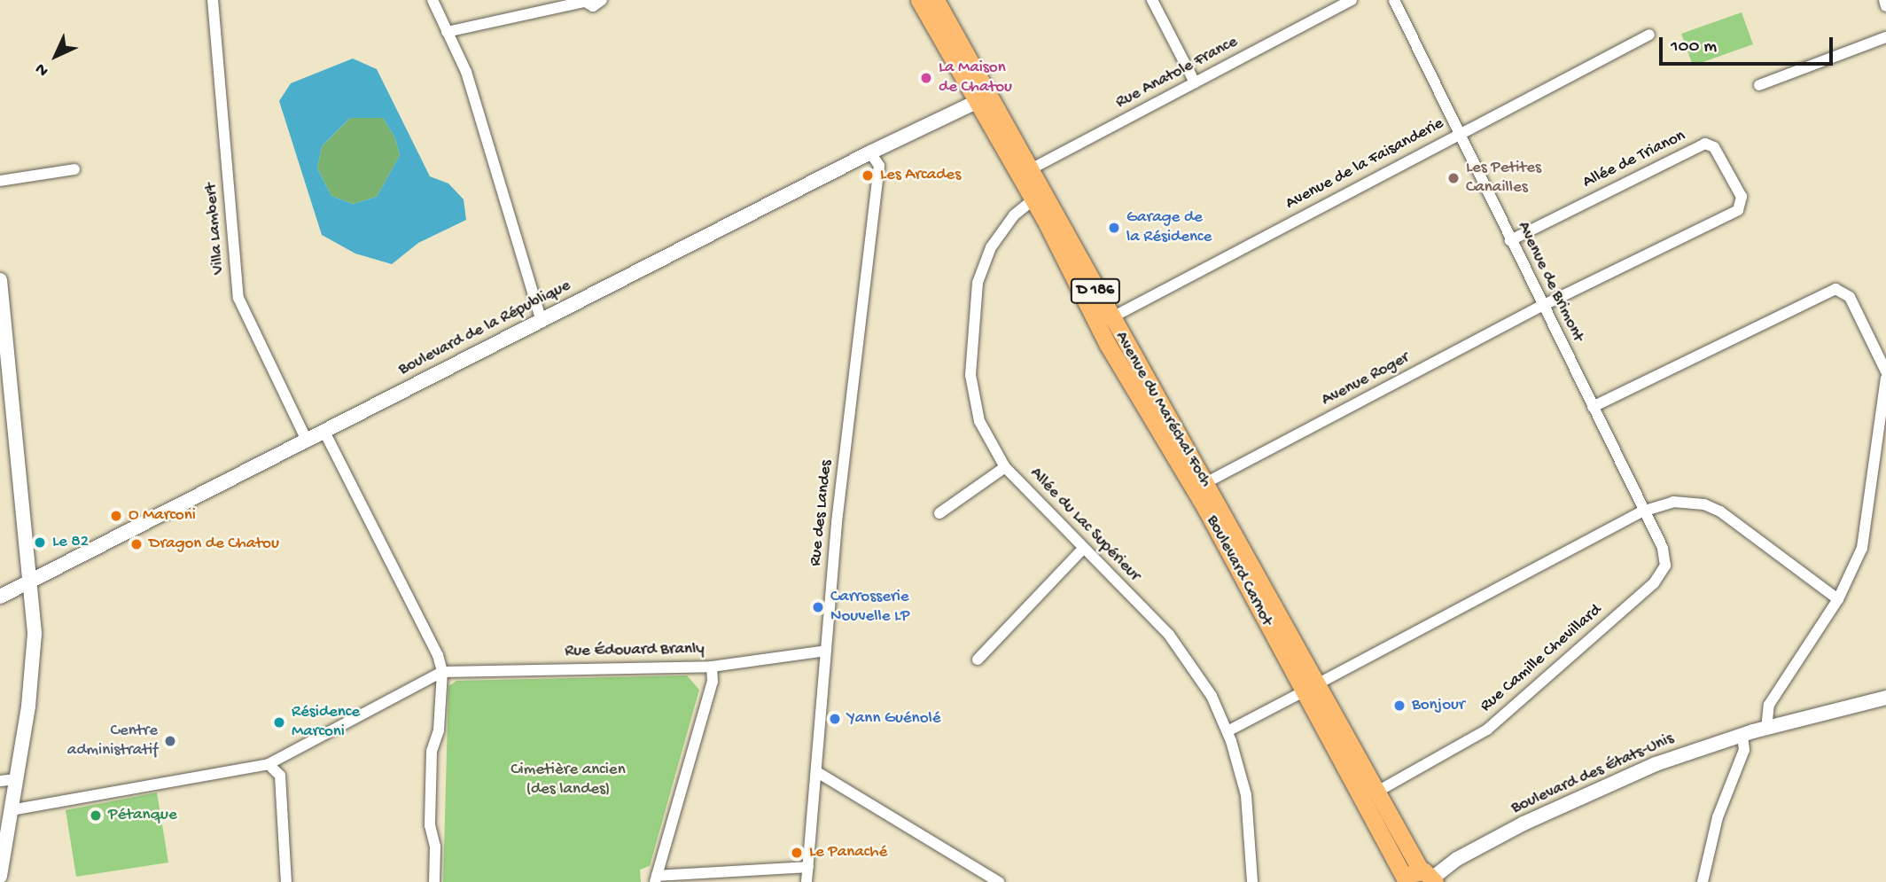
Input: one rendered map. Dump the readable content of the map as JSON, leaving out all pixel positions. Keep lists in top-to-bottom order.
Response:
{
  "streets": {
    "main road": ["D 186", "Boulevard Carnot"],
    "street": [
      "Rue Anatole France",
      "Allée de Trianon",
      "Avenue de la Faisanderie",
      "Villa Lambert",
      "Avenue de Brimont",
      "Boulevard de la République",
      "Avenue Roger",
      "Rue des Landes",
      "Allée du Lac Supérieur",
      "Rue Édouard Branly",
      "Rue Camille Chevillard",
      "Boulevard des États-Unis"
    ]
  },
  "crossings": [
    ["Rue Anatole France", "D 186"],
    ["Rue Anatole France", "Boulevard Carnot"],
    ["Allée de Trianon", "Avenue de Brimont"],
    ["Allée de Trianon", "Avenue Roger"],
    ["Avenue de la Faisanderie", "Avenue de Brimont"],
    ["Avenue de la Faisanderie", "Boulevard Carnot"],
    ["Villa Lambert", "Boulevard de la République"],
    ["Avenue de Brimont", "Avenue Roger"],
    ["Avenue de Brimont", "Rue Camille Chevillard"],
    ["D 186", "Boulevard de la République"],
    ["D 186", "Boulevard Carnot"],
    ["D 186", "Rue Camille Chevillard"],
    ["D 186", "Boulevard des États-Unis"],
    ["Boulevard de la République", "Rue des Landes"],
    ["Boulevard de la République", "Boulevard Carnot"],
    ["Avenue Roger", "Boulevard Carnot"],
    ["Rue des Landes", "Rue Édouard Branly"],
    ["Allée du Lac Supérieur", "Boulevard Carnot"],
    ["Boulevard Carnot", "Boulevard des États-Unis"]
  ],
  "parks": ["Cimetière ancien (des landes)"],
  "places": [
    "La Maison de Chatou",
    "Les Arcades",
    "Les Petites Canailles",
    "Garage de la Résidence",
    "O Marconi",
    "Le 82",
    "Dragon de Chatou",
    "Carrosserie Nouvelle LP",
    "Bonjour",
    "Yann Guénolé",
    "Résidence Marconi",
    "Centre administratif",
    "Pétanque",
    "Le Panaché"
  ],
  "scale_bar": "100 m",
  "north": "bottom left"
}
